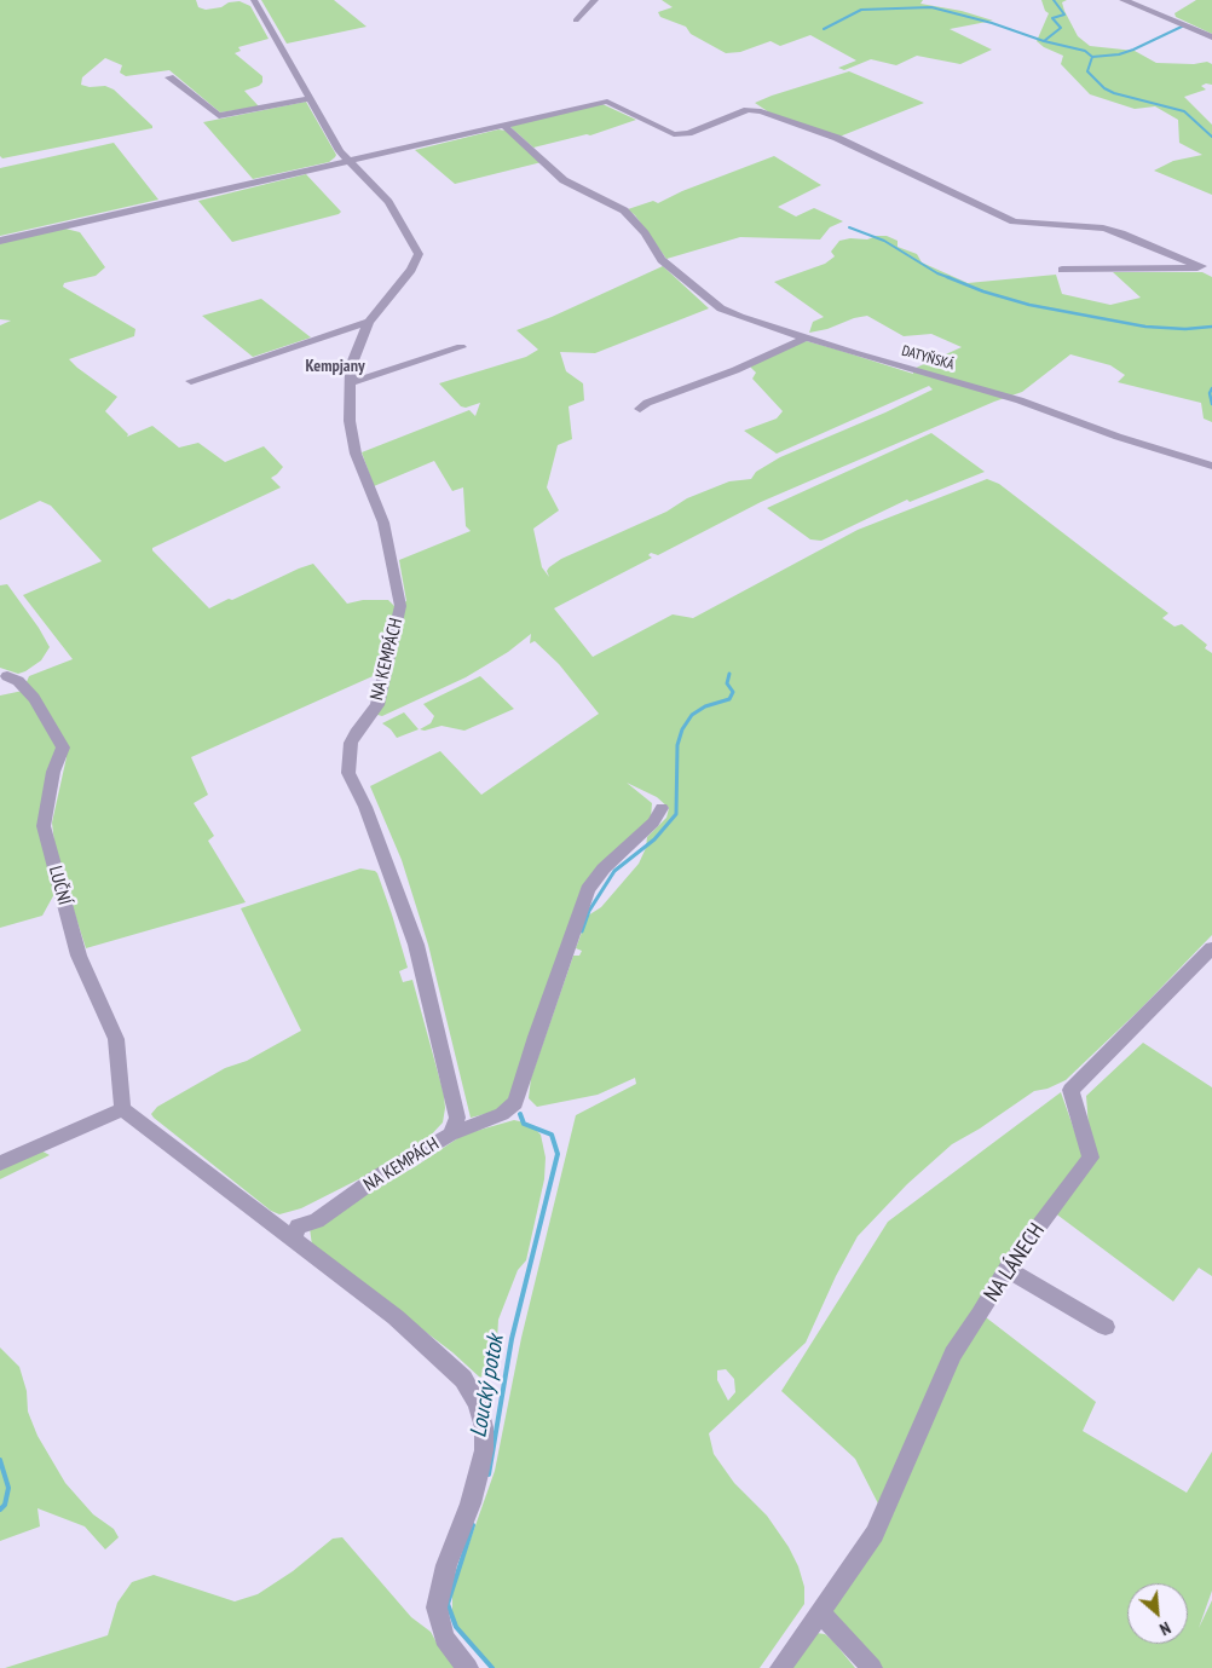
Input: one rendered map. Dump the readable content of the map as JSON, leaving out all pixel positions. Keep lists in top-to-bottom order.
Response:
{
  "streets": {
    "street": [
      "DATYŇSKÁ",
      "NA KEMPÁCH",
      "LUČNÍ",
      "NA LÁNECH"
    ]
  },
  "districts": ["Kempjany"],
  "water": ["Loucký potok"],
  "north": "bottom right"
}
